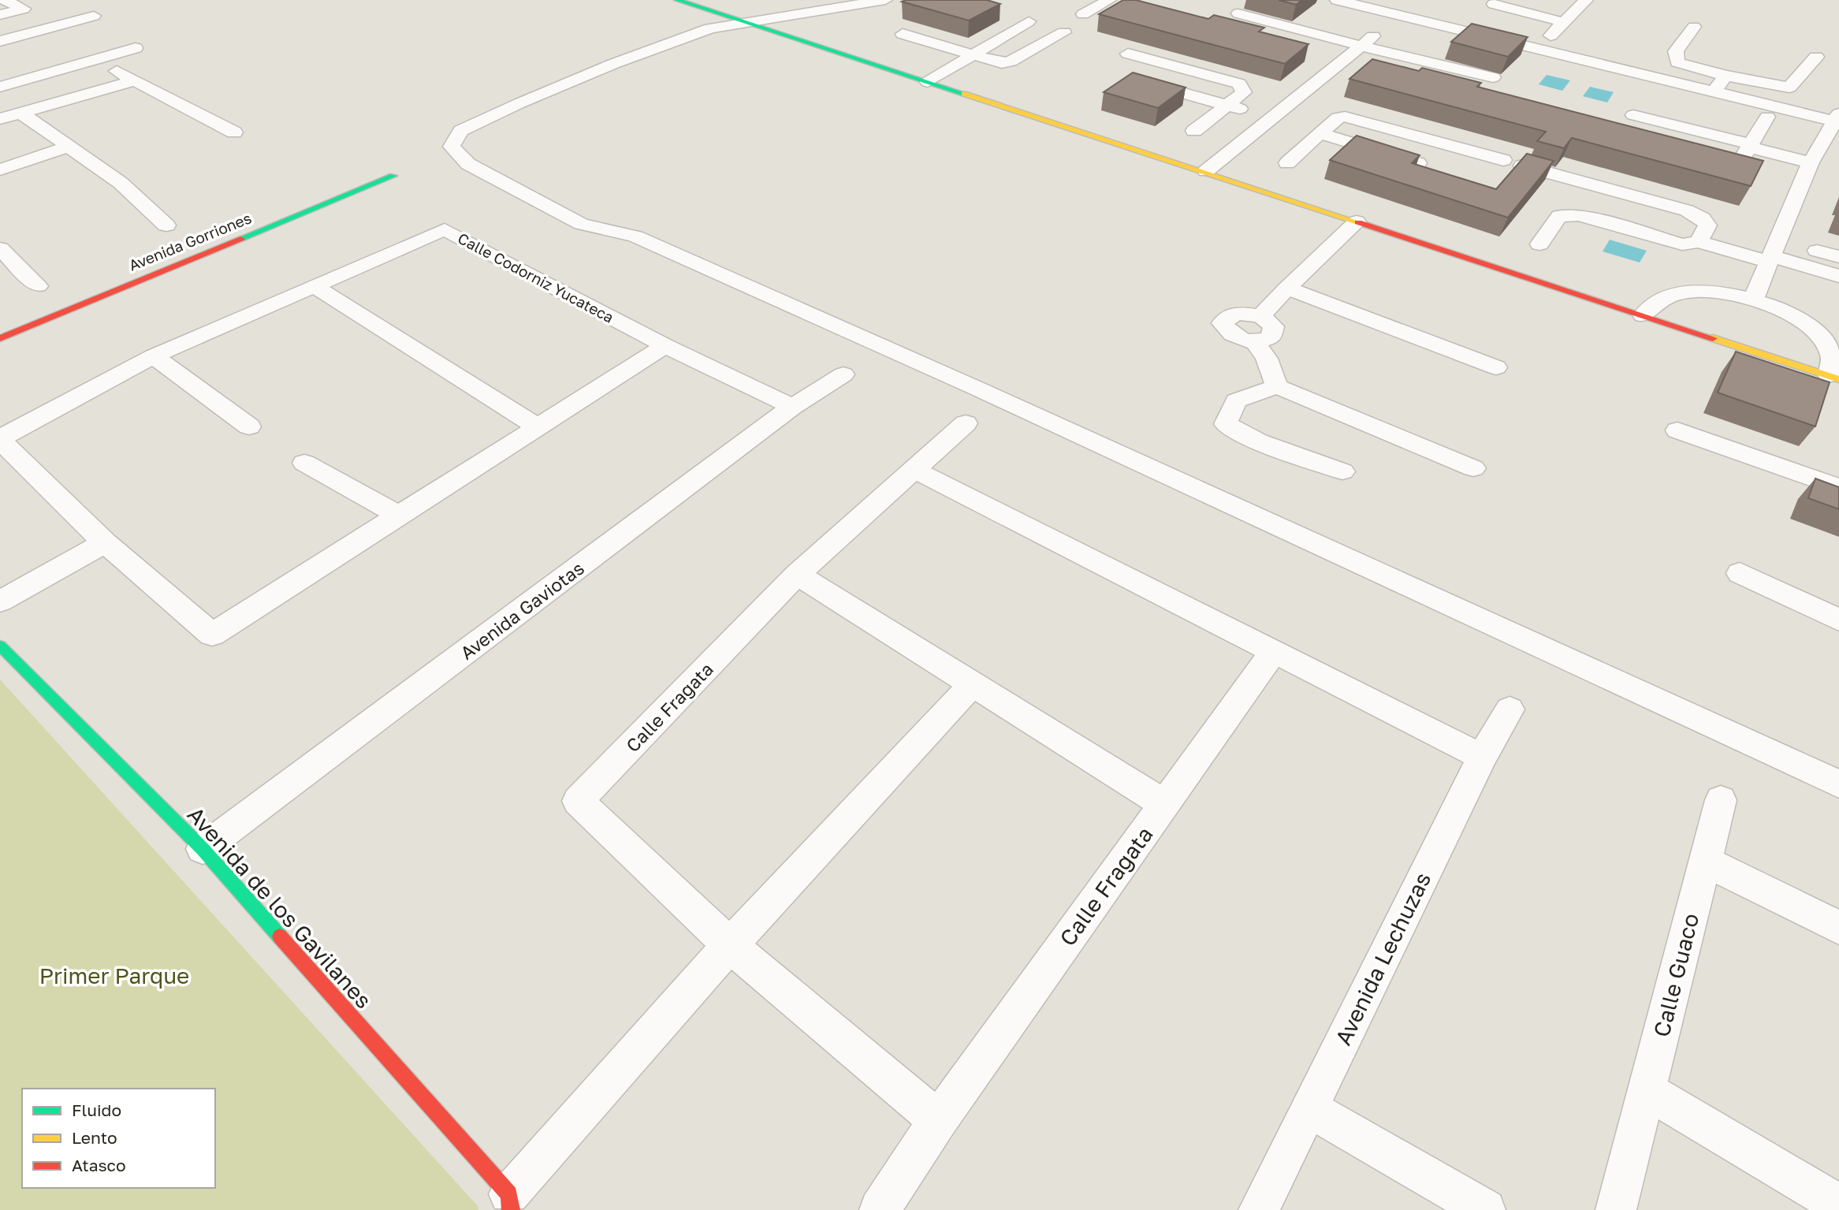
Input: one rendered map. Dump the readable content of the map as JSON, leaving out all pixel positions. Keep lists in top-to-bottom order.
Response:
{
  "streets": {
    "main road": ["Avenida Gorriones", "Avenida de los Gavilanes"],
    "street": [
      "Calle Codorniz Yucateca",
      "Avenida Gaviotas",
      "Calle Fragata",
      "Avenida Lechuzas",
      "Calle Guaco"
    ]
  },
  "crossings": [
    ["Calle Codorniz Yucateca", "Avenida Gaviotas"],
    ["Avenida Gaviotas", "Avenida de los Gavilanes"]
  ],
  "parks": ["Primer Parque"],
  "legend": ["Fluido", "Lento", "Atasco"]
}
